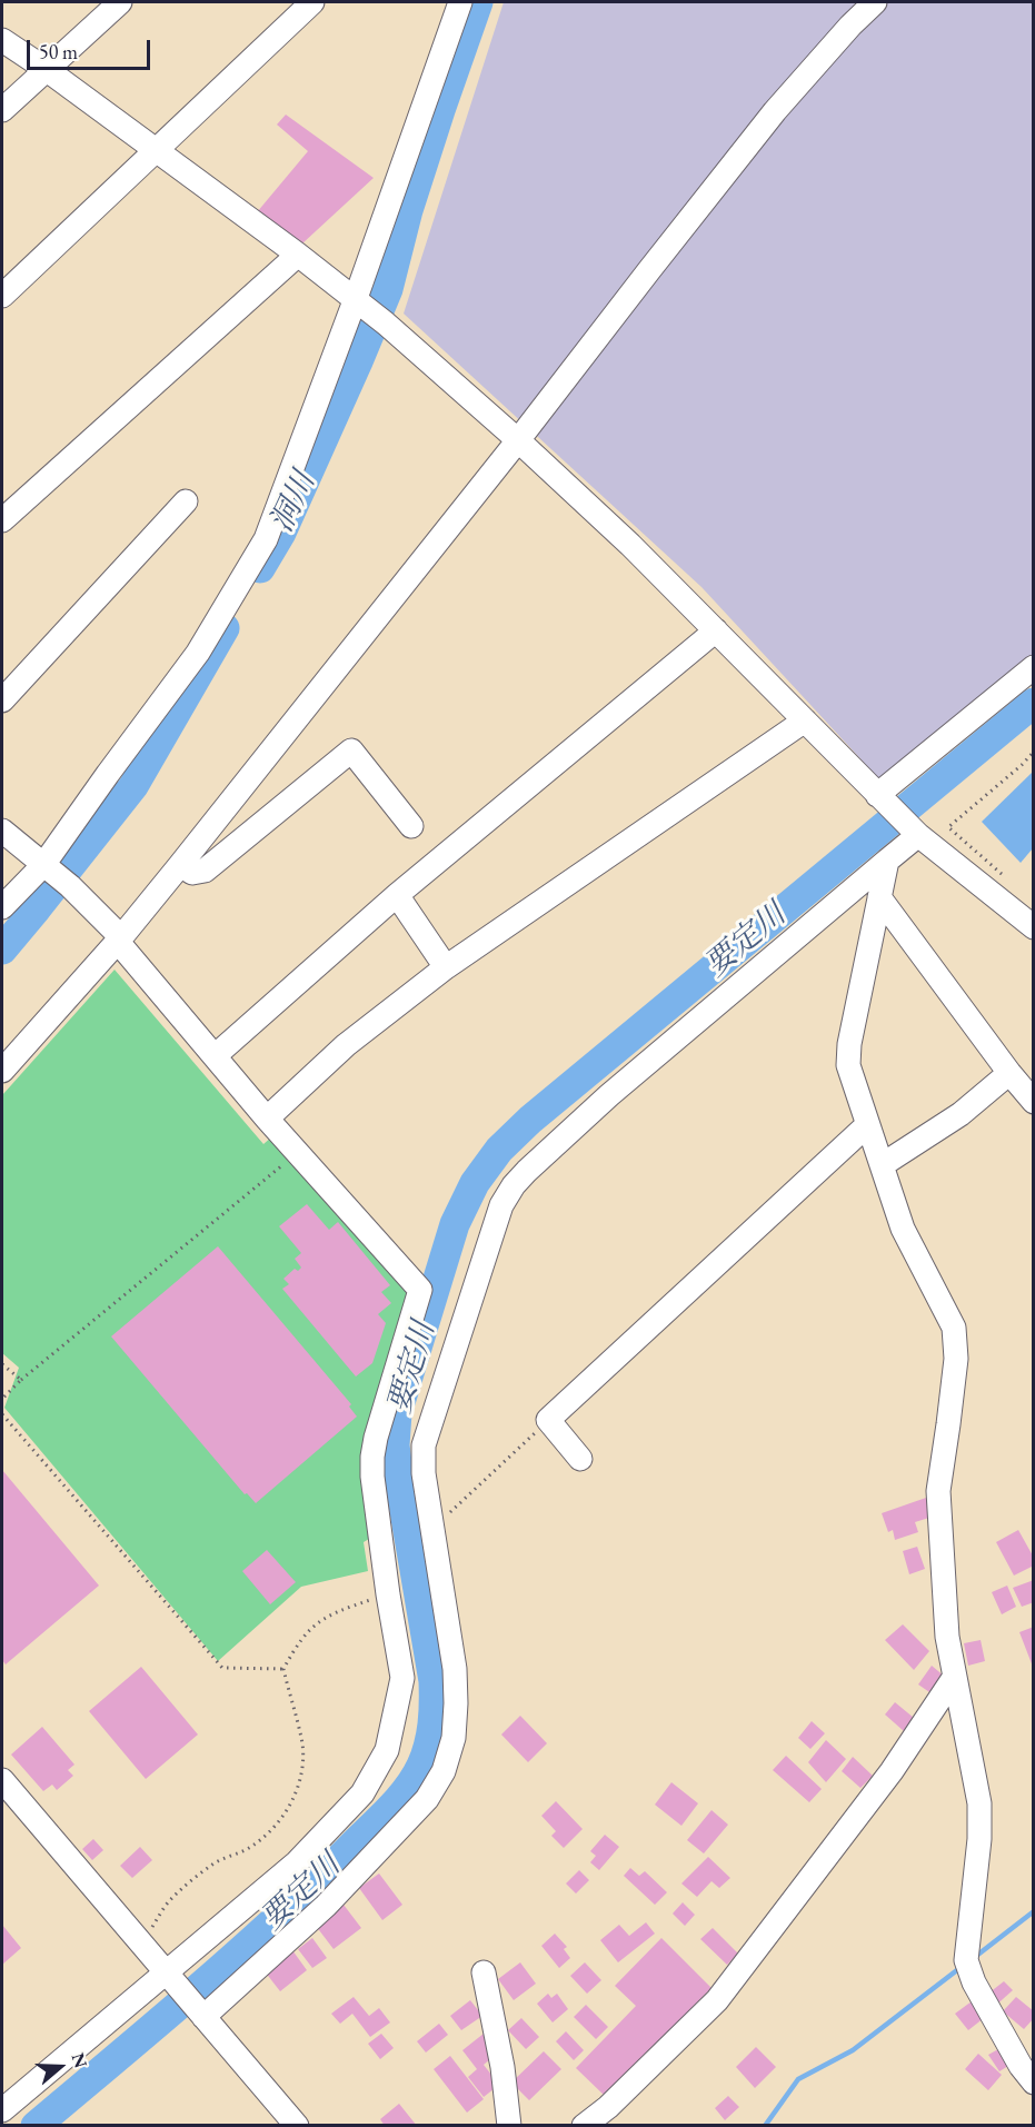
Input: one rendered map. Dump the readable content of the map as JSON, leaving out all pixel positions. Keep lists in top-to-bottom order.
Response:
{
  "water": ["洞川", "要定川"],
  "scale_bar": "50 m",
  "north": "right"
}
